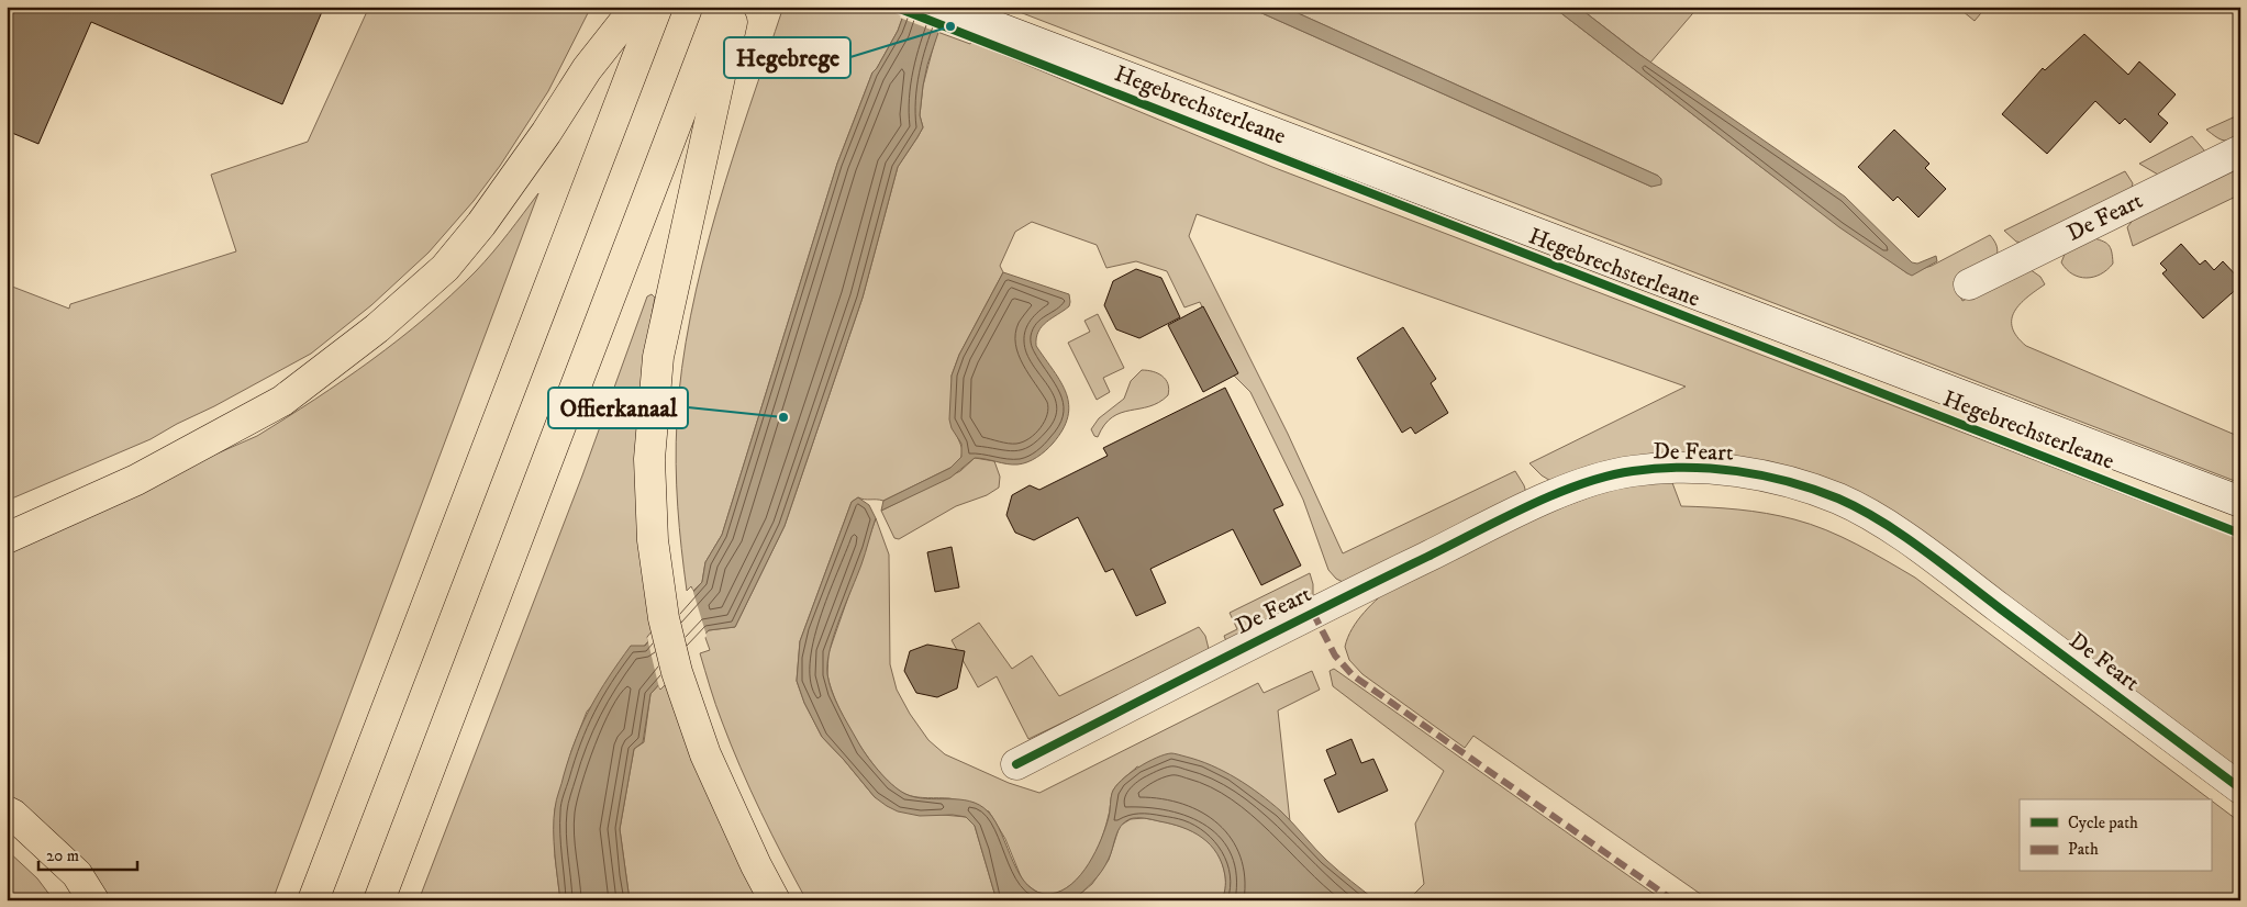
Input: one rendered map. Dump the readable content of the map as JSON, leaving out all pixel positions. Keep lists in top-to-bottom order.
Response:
{
  "streets": {
    "street": ["Hegebrechsterleane", "De Feart"]
  },
  "places": ["Hegebrege", "Offierkanaal"],
  "legend": ["Cycle path", "Path"],
  "scale_bar": "20 m"
}
